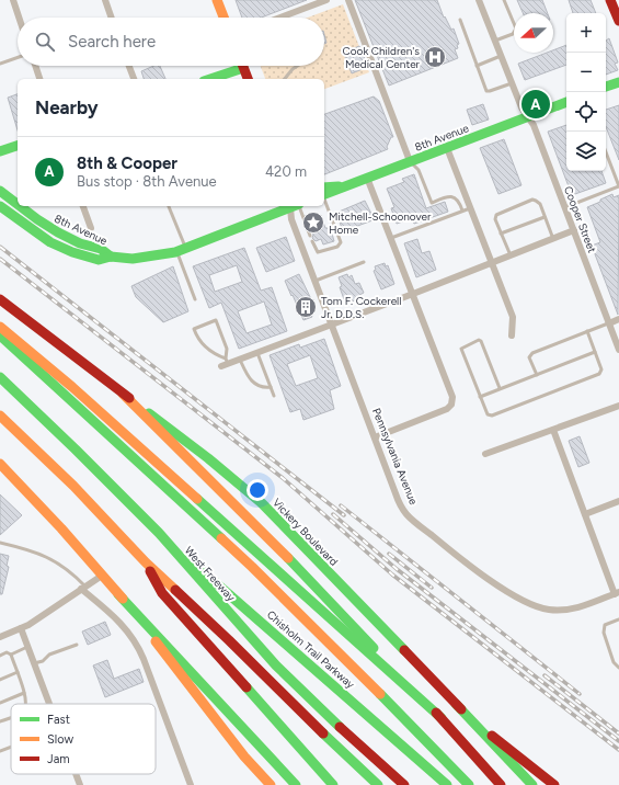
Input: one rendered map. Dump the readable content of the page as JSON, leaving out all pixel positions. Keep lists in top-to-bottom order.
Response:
{
  "streets": {
    "main road": [
      "8th Avenue",
      "Vickery Boulevard",
      "West Freeway",
      "Chisholm Trail Parkway"
    ],
    "street": ["Cooper Street", "Pennsylvania Avenue"]
  },
  "crossings": [
    ["8th Avenue", "Cooper Street"],
    ["West Freeway", "Chisholm Trail Parkway"]
  ],
  "places": {
    "hospital": ["Cook Children's Medical Center"],
    "place": ["Mitchell-Schoonover Home"],
    "building": ["Tom F. Cockerell Jr. D.D.S."]
  },
  "legend": ["Fast", "Slow", "Jam"],
  "north": "left",
  "page": {
    "map_buttons": ["+", "−"],
    "search": "Search here",
    "heading": "Nearby",
    "pins": "A",
    "list": [
      {
        "mark": "A",
        "name": "8th & Cooper",
        "note": "Bus stop · 8th Avenue",
        "value": "420 m"
      }
    ]
  }
}
